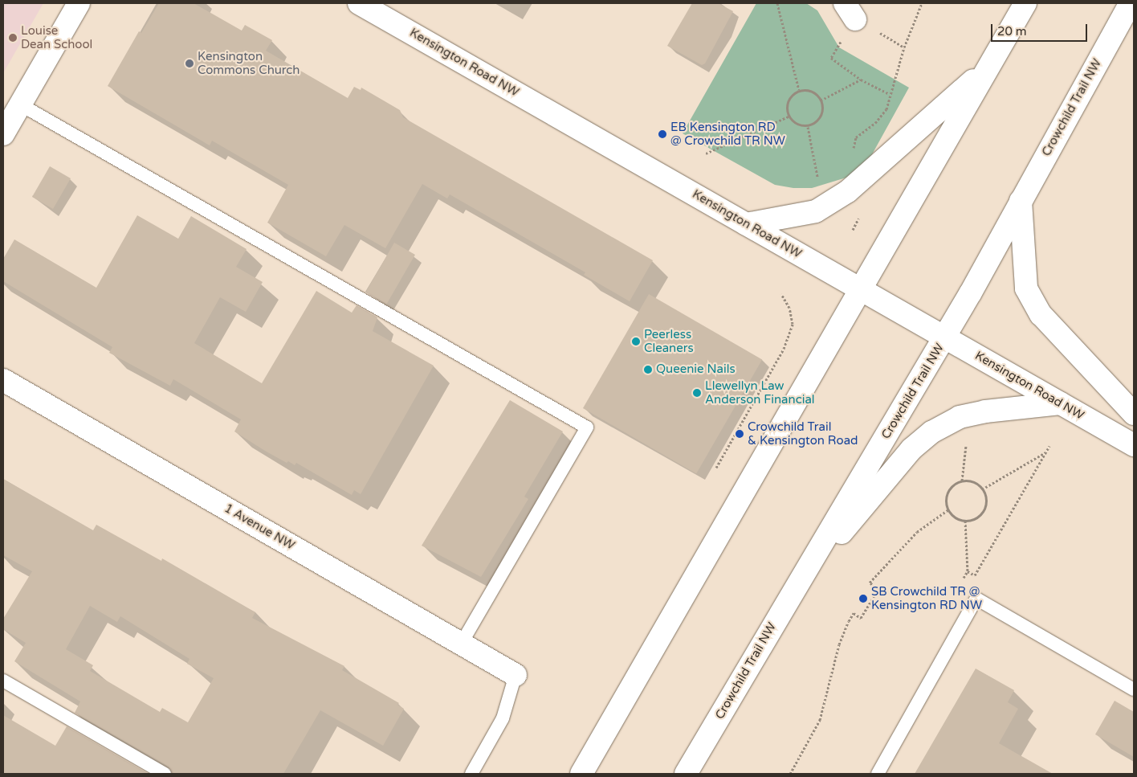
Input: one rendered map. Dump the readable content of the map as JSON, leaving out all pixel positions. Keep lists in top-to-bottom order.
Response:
{
  "streets": {
    "main road": ["Kensington Road NW", "Crowchild Trail NW", "1 Avenue NW"]
  },
  "crossings": [
    ["Kensington Road NW", "Crowchild Trail NW"]
  ],
  "places": [
    "Louise Dean School",
    "Kensington Commons Church",
    "EB Kensington RD @ Crowchild TR NW",
    "Peerless Cleaners",
    "Queenie Nails",
    "Llewellyn Law Anderson Financial",
    "Crowchild Trail & Kensington Road",
    "SB Crowchild TR @ Kensington RD NW"
  ],
  "scale_bar": "20 m"
}
